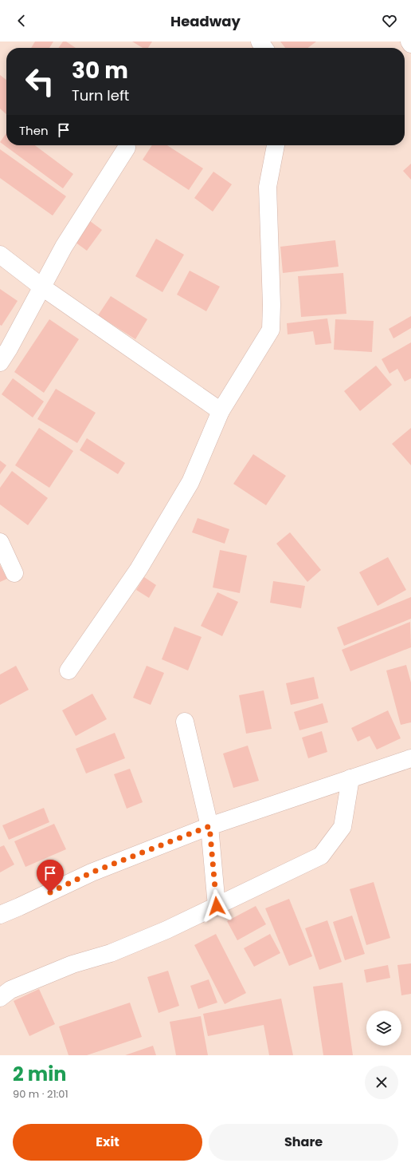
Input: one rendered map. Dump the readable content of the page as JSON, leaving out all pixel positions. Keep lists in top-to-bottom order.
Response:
{
  "page": {
    "header": "Headway",
    "turn": ["30 m", "Turn left"],
    "then": "Then",
    "heading": ["2 min", "90 m · 21:01"],
    "buttons": ["Exit", "Share"]
  }
}
